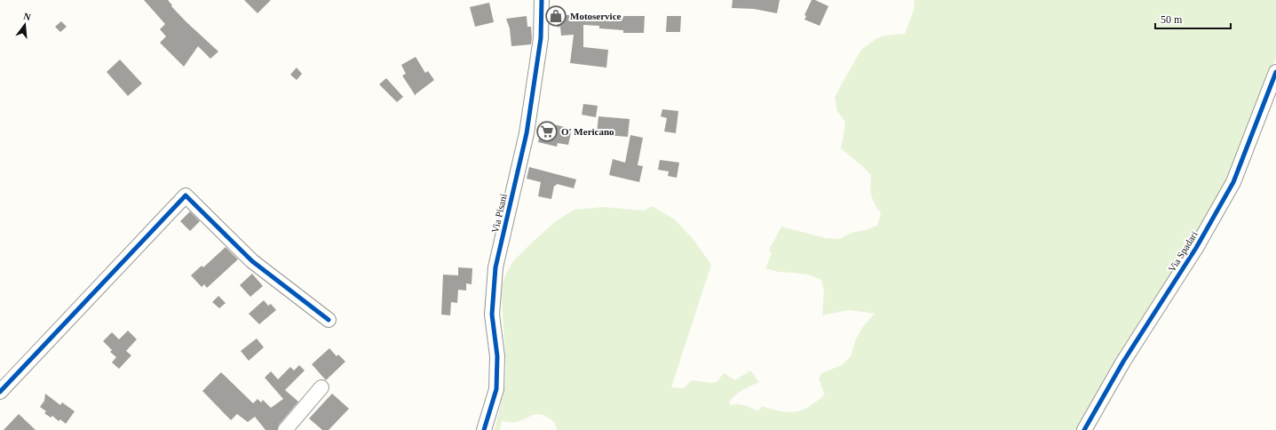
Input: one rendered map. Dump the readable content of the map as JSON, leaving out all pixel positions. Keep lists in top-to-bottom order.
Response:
{
  "streets": {
    "street": ["Via Pisani", "Via Spadari"]
  },
  "places": {
    "shop": ["Motoservice"],
    "supermarket": ["O' Mericano"]
  },
  "scale_bar": "50 m",
  "north": "top"
}
